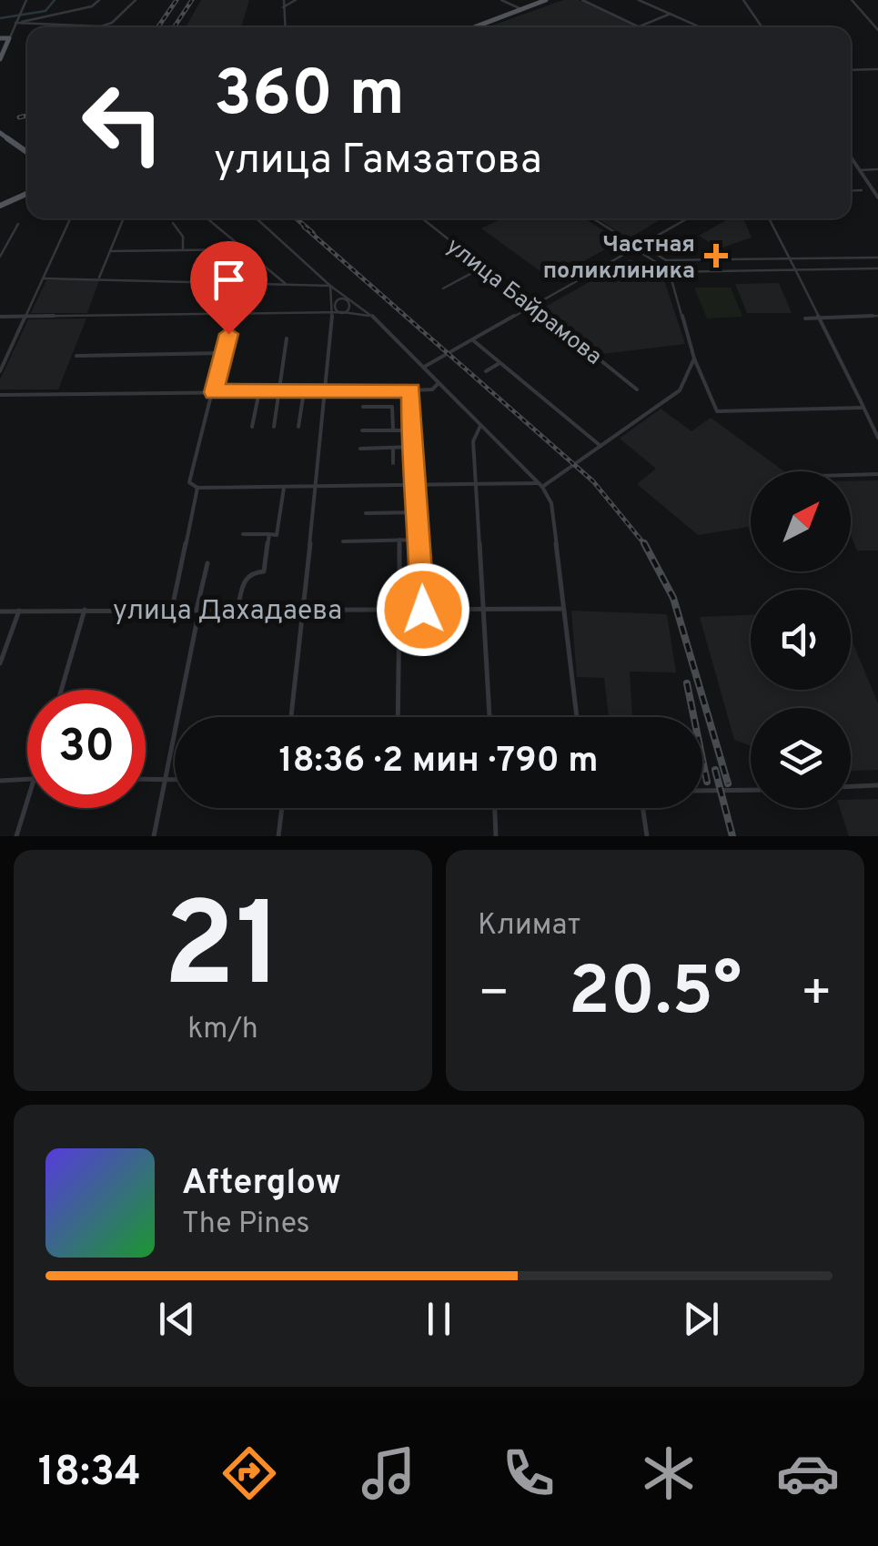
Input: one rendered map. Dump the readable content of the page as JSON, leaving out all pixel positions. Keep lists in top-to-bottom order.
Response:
{
  "streets": {
    "street": ["улица Байрамова", "улица Дахадаева"]
  },
  "places": {
    "health": ["Частная поликлиника"]
  },
  "north": "top right",
  "page": {
    "turn": ["360 m", "улица Гамзатова"],
    "limit": "30",
    "trip": "18:36 · 2 мин · 790 m",
    "tile": [
      ["21", "km/h"],
      "Климат"
    ],
    "heat": ["−", "20.5°", "+"],
    "song": ["Afterglow", "The Pines"],
    "tabs": "18:34"
  }
}
